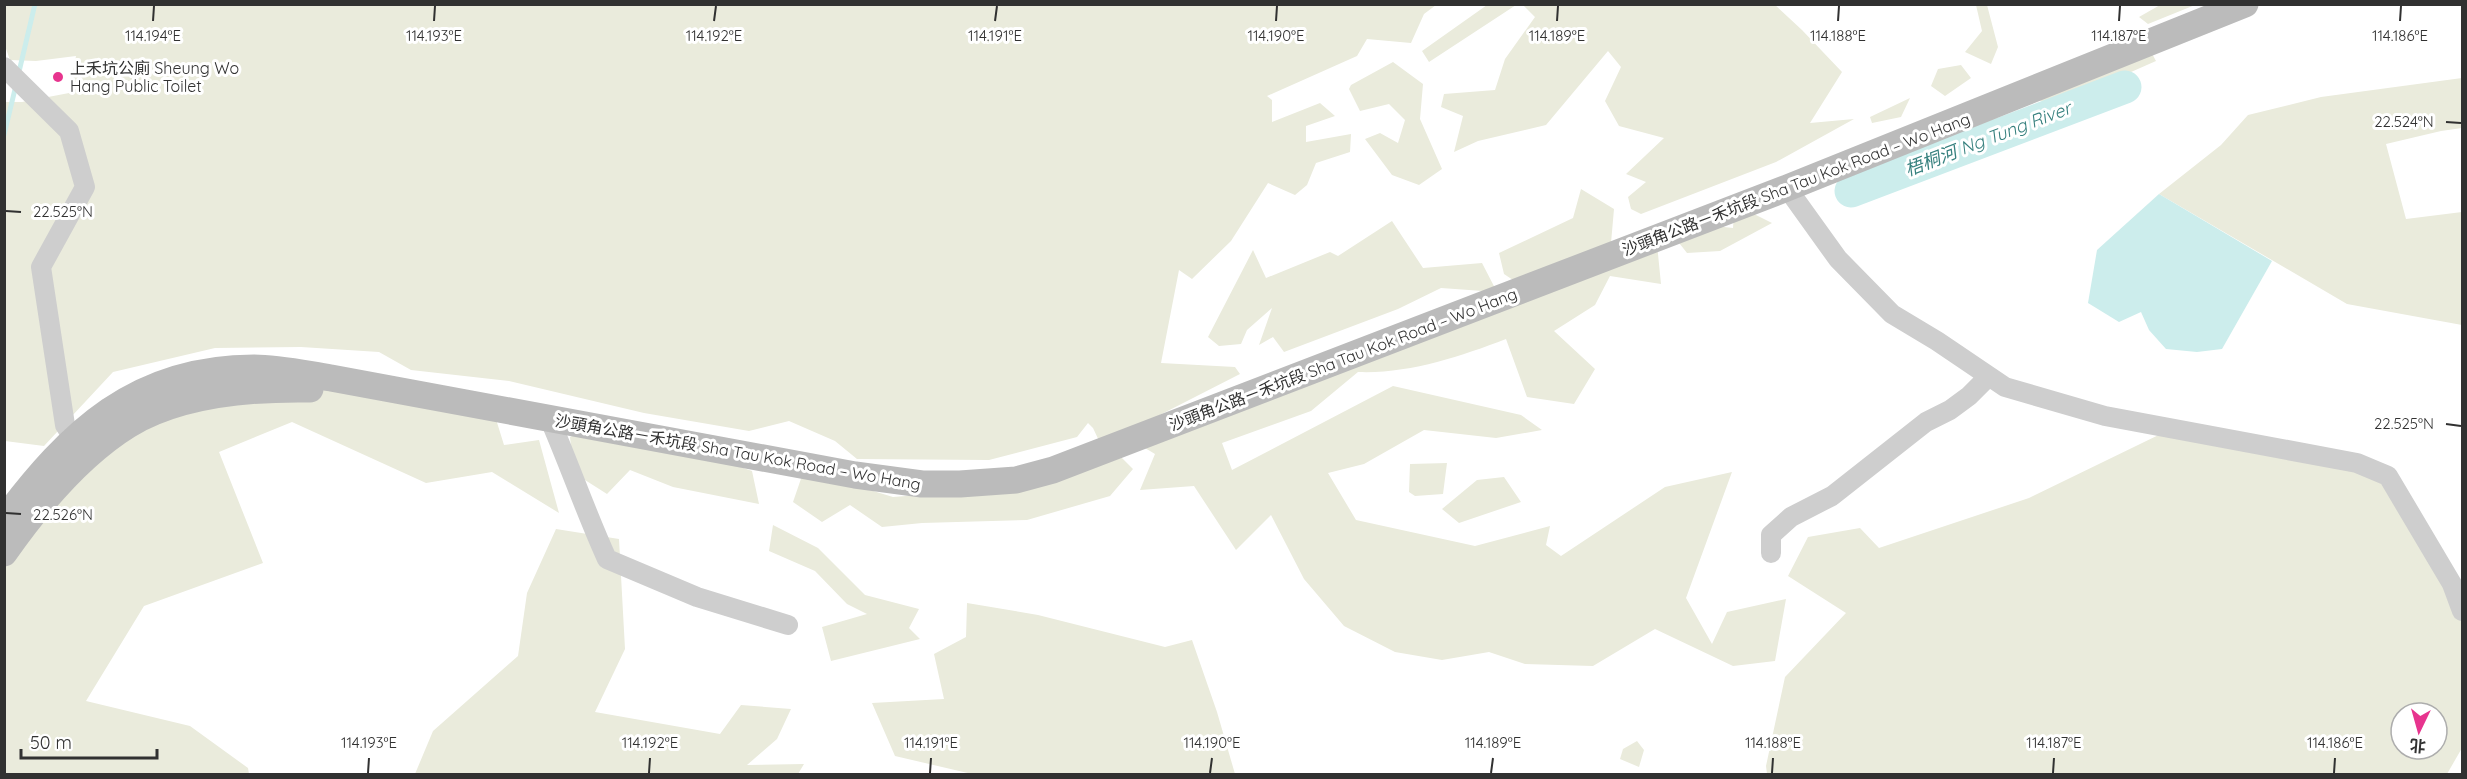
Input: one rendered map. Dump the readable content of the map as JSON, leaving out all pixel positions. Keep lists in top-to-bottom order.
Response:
{
  "streets": {
    "main road": ["沙頭角公路－禾坑段 Sha Tau Kok Road – Wo Hang"]
  },
  "water": ["梧桐河 Ng Tung River"],
  "places": ["上禾坑公廁 Sheung Wo Hang Public Toilet"],
  "scale_bar": "50 m",
  "north": "bottom",
  "coordinates": [
    "114.194°E",
    "114.193°E",
    "114.192°E",
    "114.190°E",
    "114.189°E",
    "114.187°E",
    "114.186°E",
    "114.191°E",
    "114.188°E",
    "22.524°N",
    "22.525°N",
    "22.526°N"
  ]
}
